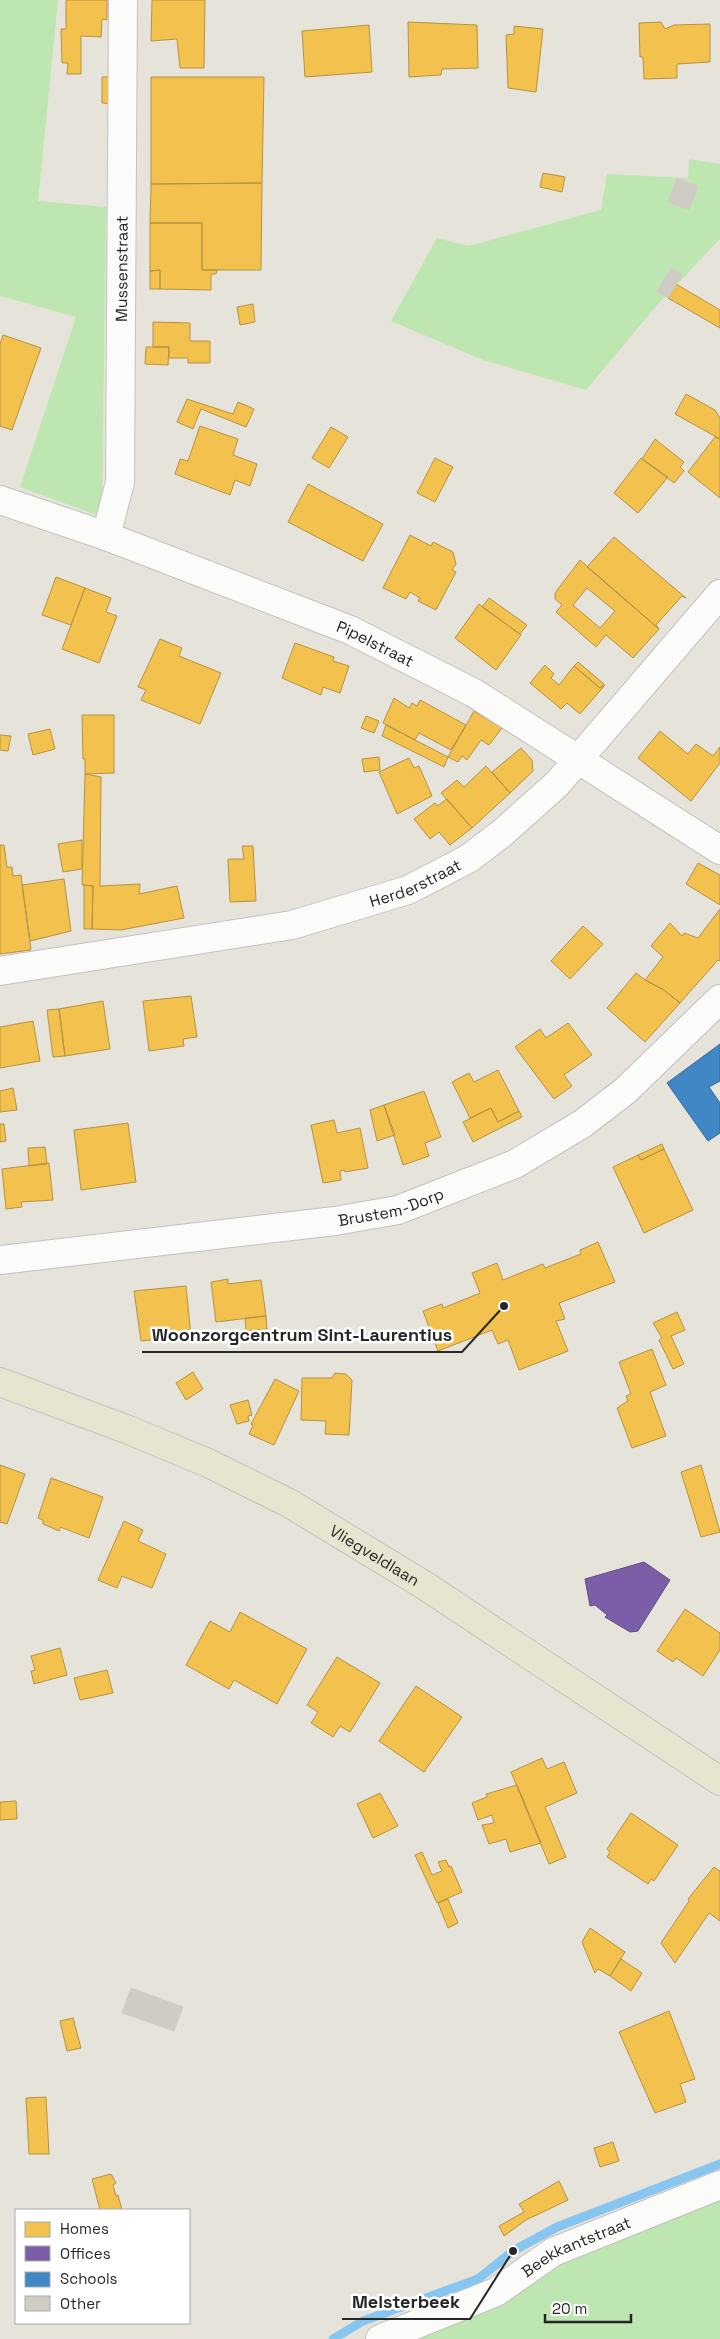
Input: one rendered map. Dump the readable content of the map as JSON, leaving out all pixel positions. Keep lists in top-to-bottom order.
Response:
{
  "streets": {
    "main road": ["Vliegveldlaan"],
    "street": [
      "Mussenstraat",
      "Pipelstraat",
      "Herderstraat",
      "Brustem-Dorp",
      "Beekkantstraat"
    ]
  },
  "crossings": [
    ["Mussenstraat", "Pipelstraat"],
    ["Pipelstraat", "Herderstraat"]
  ],
  "places": ["Woonzorgcentrum Sint-Laurentius", "Melsterbeek"],
  "legend": [
    "Homes",
    "Offices",
    "Schools",
    "Other"
  ],
  "scale_bar": "20 m"
}
